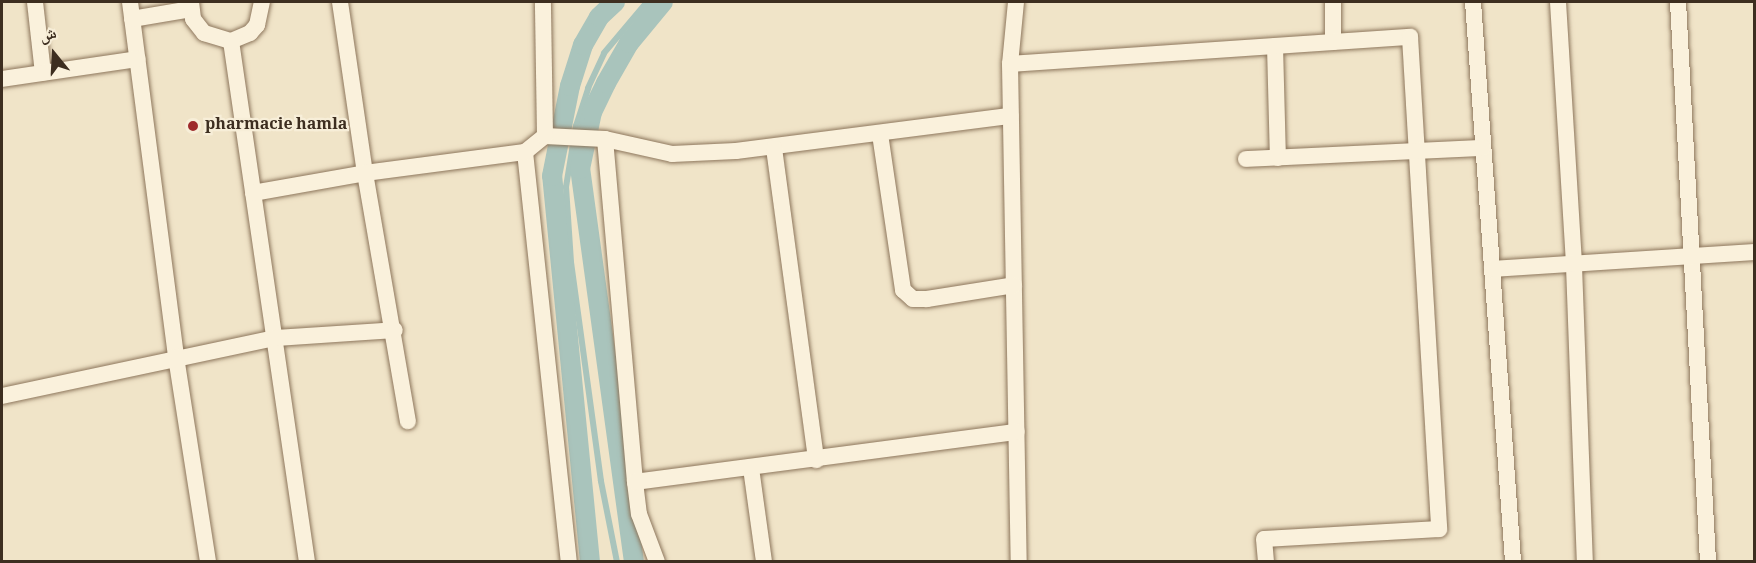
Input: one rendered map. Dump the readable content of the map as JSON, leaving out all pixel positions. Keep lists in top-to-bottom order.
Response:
{
  "places": ["pharmacie hamla"],
  "north": "top"
}
